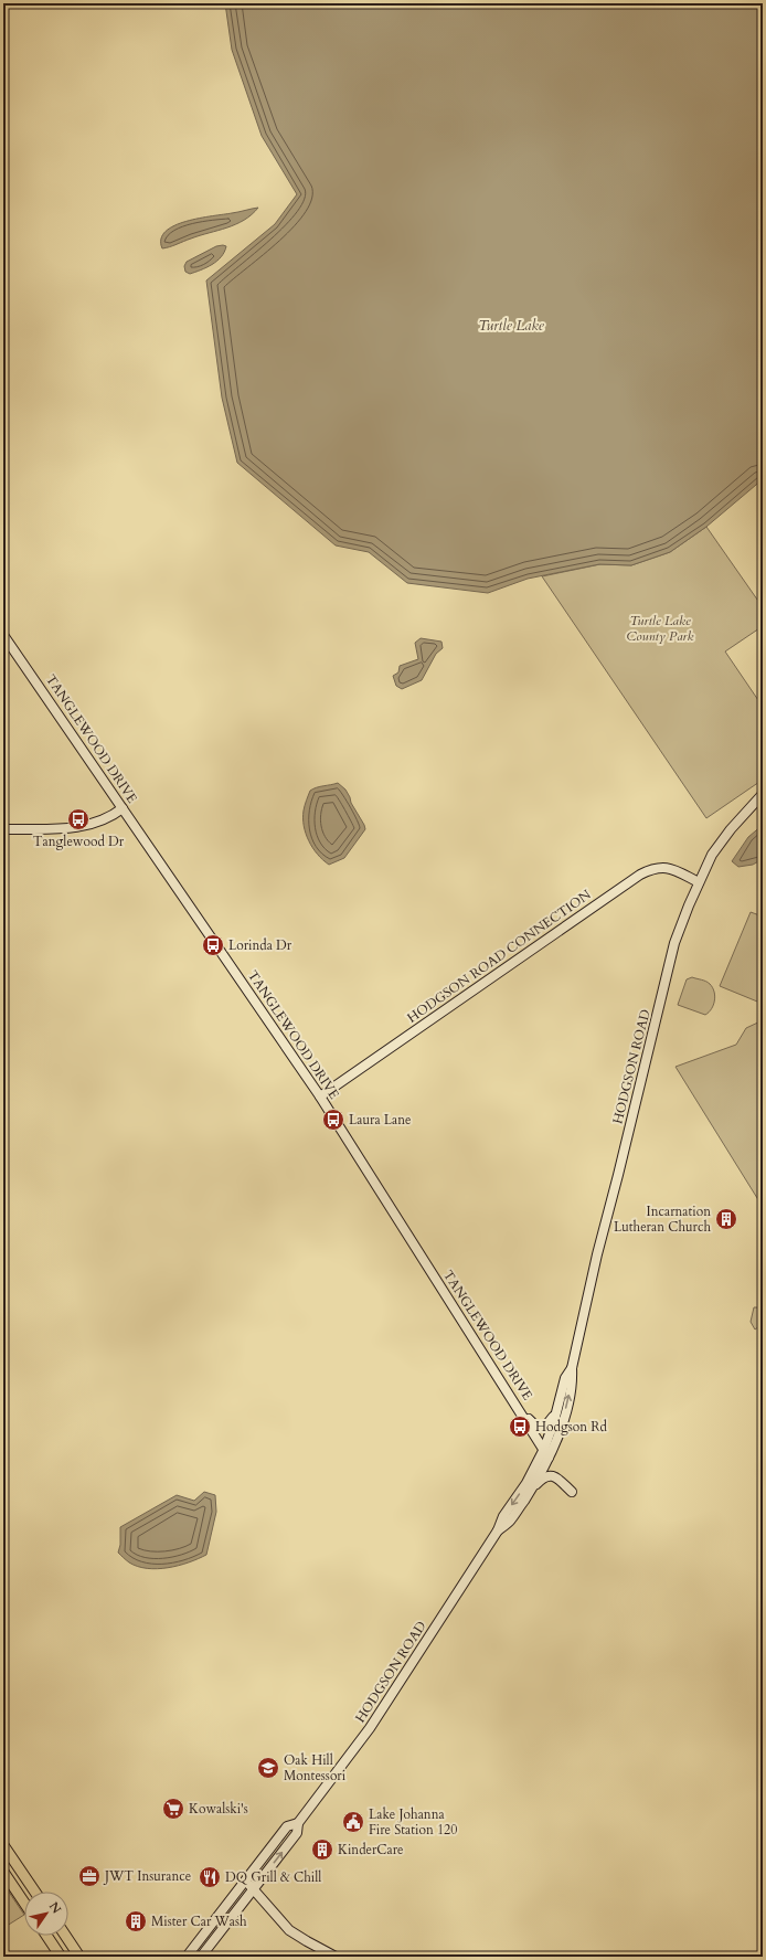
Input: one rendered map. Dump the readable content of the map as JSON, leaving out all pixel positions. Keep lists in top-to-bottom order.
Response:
{
  "streets": {
    "main road": ["TANGLEWOOD DRIVE", "HODGSON ROAD CONNECTION", "HODGSON ROAD"]
  },
  "crossings": [
    ["TANGLEWOOD DRIVE", "HODGSON ROAD CONNECTION"],
    ["TANGLEWOOD DRIVE", "HODGSON ROAD"],
    ["HODGSON ROAD CONNECTION", "HODGSON ROAD"]
  ],
  "water": ["Turtle Lake"],
  "parks": ["Turtle Lake County Park"],
  "places": {
    "bus stop": [
      "Tanglewood Dr",
      "Lorinda Dr",
      "Laura Lane",
      "Hodgson Rd"
    ],
    "building": ["Incarnation Lutheran Church", "KinderCare", "Mister Car Wash"],
    "school or university": ["Oak Hill Montessori"],
    "supermarket": ["Kowalski's"],
    "public building": ["Lake Johanna Fire Station 120"],
    "office": ["JWT Insurance"],
    "restaurant": ["DQ Grill & Chill"]
  },
  "north": "top right"
}
